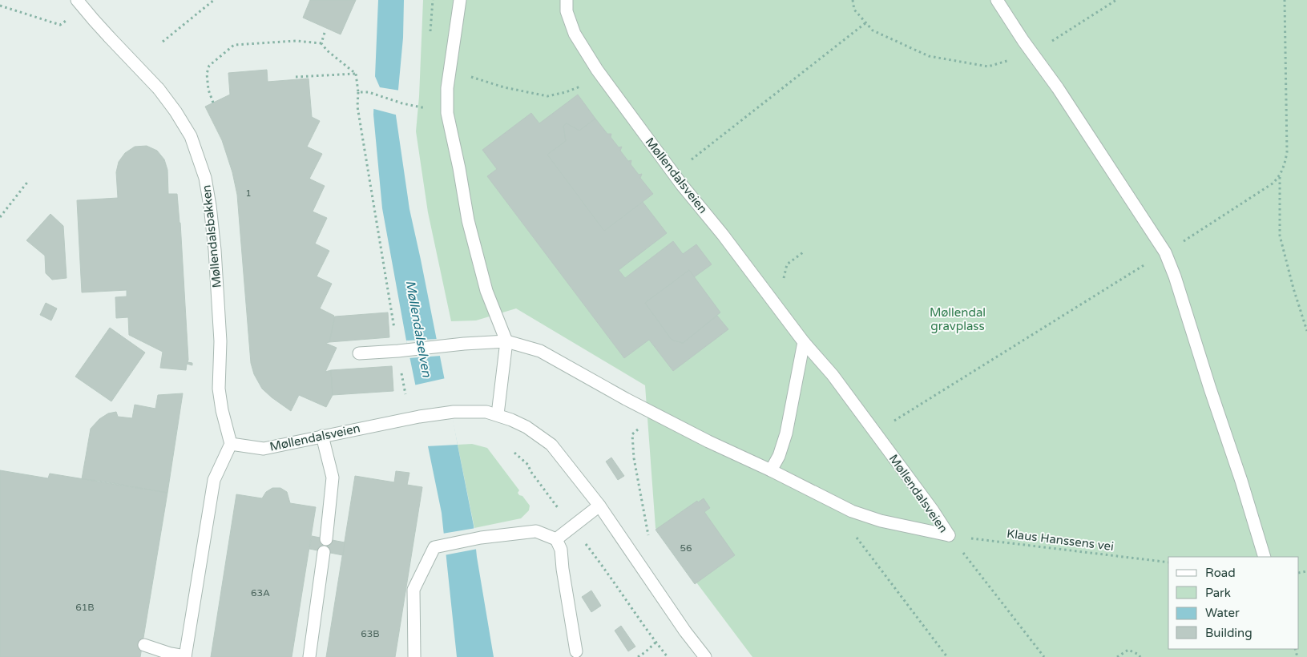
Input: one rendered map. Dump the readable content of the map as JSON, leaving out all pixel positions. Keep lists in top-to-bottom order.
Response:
{
  "streets": {
    "street": ["Møllendalsveien", "Møllendalsbakken"],
    "path": ["Klaus Hanssens vei"]
  },
  "crossings": [
    ["Møllendalsveien", "Møllendalsbakken"],
    ["Møllendalsveien", "Klaus Hanssens vei"]
  ],
  "water": ["Møllendalselven"],
  "parks": ["Møllendal gravplass"],
  "house_numbers": [
    "1",
    "56",
    "63A",
    "61B",
    "63B"
  ],
  "legend": [
    "Road",
    "Park",
    "Water",
    "Building"
  ]
}
